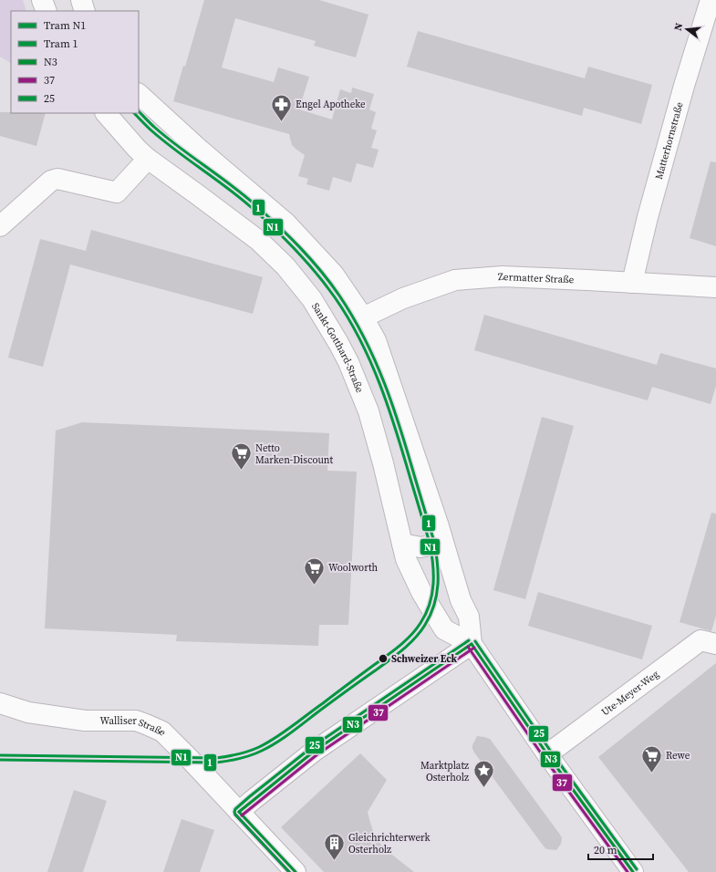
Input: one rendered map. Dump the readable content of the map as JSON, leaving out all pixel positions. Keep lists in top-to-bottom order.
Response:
{
  "streets": {
    "street": [
      "Matterhornstraße",
      "Zermatter Straße",
      "Sankt-Gotthard-Straße",
      "Ute-Meyer-Weg",
      "Walliser Straße"
    ]
  },
  "crossings": [
    ["Matterhornstraße", "Zermatter Straße"],
    ["Zermatter Straße", "Sankt-Gotthard-Straße"],
    ["Sankt-Gotthard-Straße", "Ute-Meyer-Weg"]
  ],
  "places": {
    "pharmacy": ["Engel Apotheke"],
    "supermarket": ["Netto Marken-Discount", "Woolworth", "Rewe"],
    "other": ["Schweizer Eck"],
    "place": ["Marktplatz Osterholz"],
    "building": ["Gleichrichterwerk Osterholz"]
  },
  "lines": [
    "tram line 1",
    "tram line N1",
    "transit line 25",
    "transit line N3",
    "transit line 37"
  ],
  "legend": [
    "Tram N1",
    "Tram 1",
    "N3",
    "37",
    "25"
  ],
  "scale_bar": "20 m",
  "north": "left"
}
